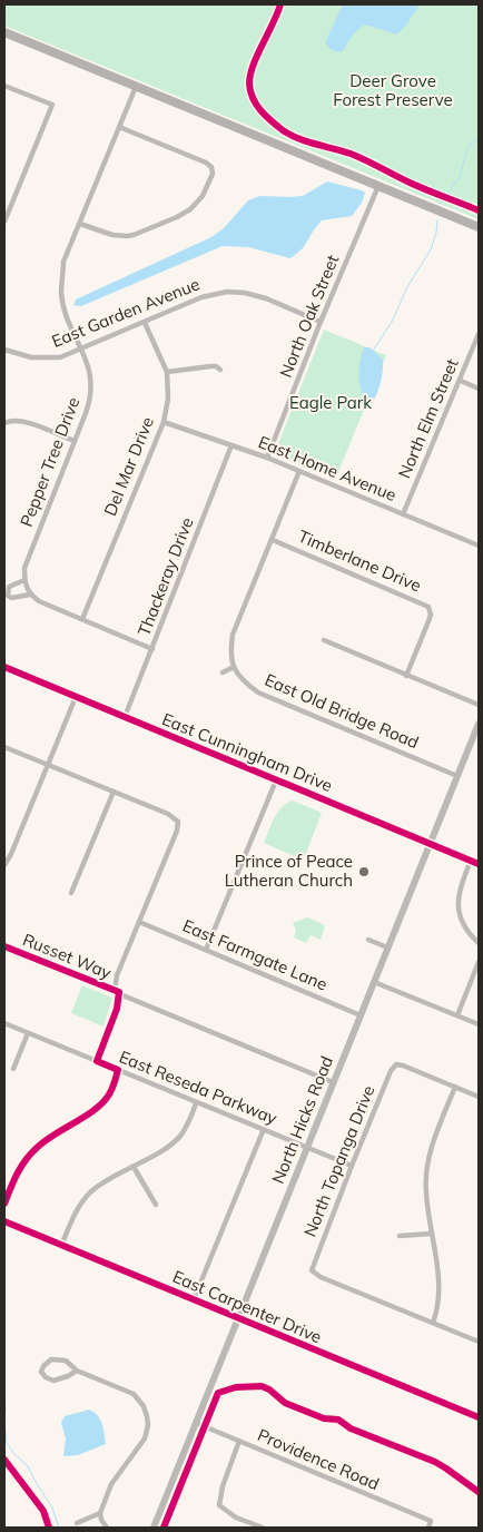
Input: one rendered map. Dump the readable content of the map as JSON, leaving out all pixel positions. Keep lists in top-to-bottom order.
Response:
{
  "streets": {
    "main road": ["East Cunningham Drive", "North Hicks Road"],
    "street": [
      "East Garden Avenue",
      "North Oak Street",
      "North Elm Street",
      "Pepper Tree Drive",
      "Del Mar Drive",
      "East Home Avenue",
      "Timberlane Drive",
      "Thackeray Drive",
      "East Old Bridge Road",
      "East Farmgate Lane",
      "Russet Way",
      "East Reseda Parkway",
      "North Topanga Drive",
      "East Carpenter Drive",
      "Providence Road"
    ]
  },
  "crossings": [
    ["East Garden Avenue", "North Oak Street"],
    ["East Garden Avenue", "Pepper Tree Drive"],
    ["East Garden Avenue", "Del Mar Drive"],
    ["North Oak Street", "East Home Avenue"],
    ["North Elm Street", "East Home Avenue"],
    ["Del Mar Drive", "East Home Avenue"],
    ["East Home Avenue", "Thackeray Drive"],
    ["Thackeray Drive", "East Cunningham Drive"],
    ["East Old Bridge Road", "North Hicks Road"],
    ["East Cunningham Drive", "North Hicks Road"],
    ["East Farmgate Lane", "North Hicks Road"],
    ["Russet Way", "North Hicks Road"],
    ["East Reseda Parkway", "North Hicks Road"],
    ["East Reseda Parkway", "North Topanga Drive"],
    ["North Hicks Road", "East Carpenter Drive"],
    ["North Hicks Road", "Providence Road"]
  ],
  "parks": ["Deer Grove Forest Preserve", "Eagle Park"],
  "places": ["Prince of Peace Lutheran Church"]
}
